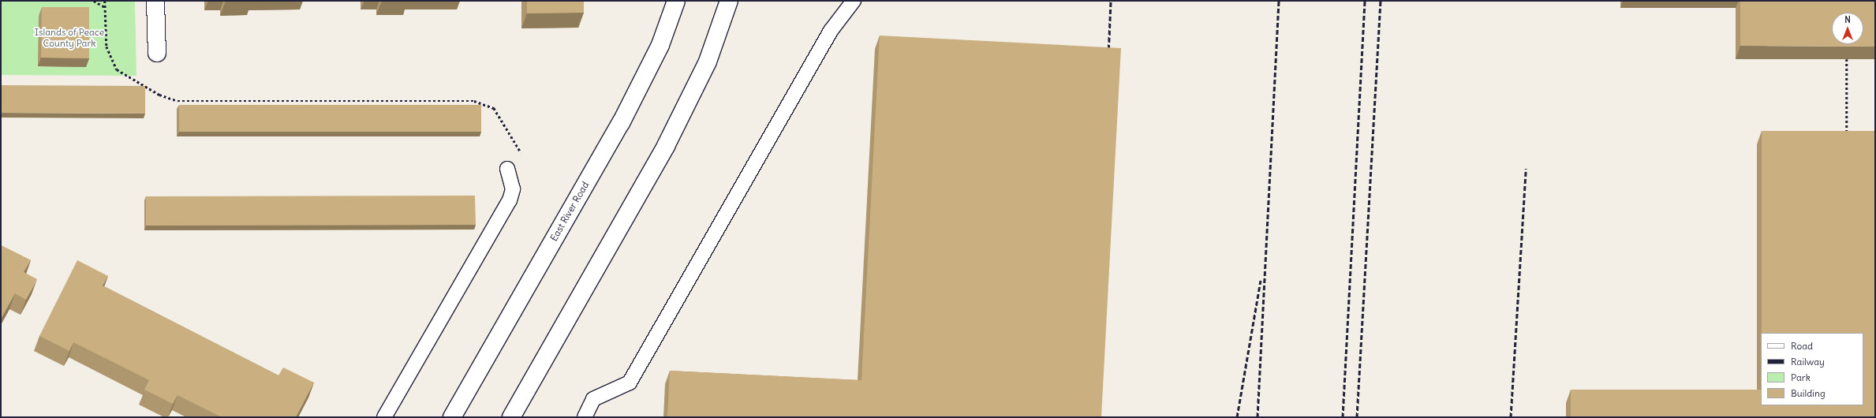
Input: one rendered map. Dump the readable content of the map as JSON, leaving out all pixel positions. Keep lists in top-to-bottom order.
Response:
{
  "streets": {
    "main road": ["East River Road"]
  },
  "parks": ["Islands of Peace County Park"],
  "legend": [
    "Road",
    "Railway",
    "Park",
    "Building"
  ],
  "north": "top"
}
